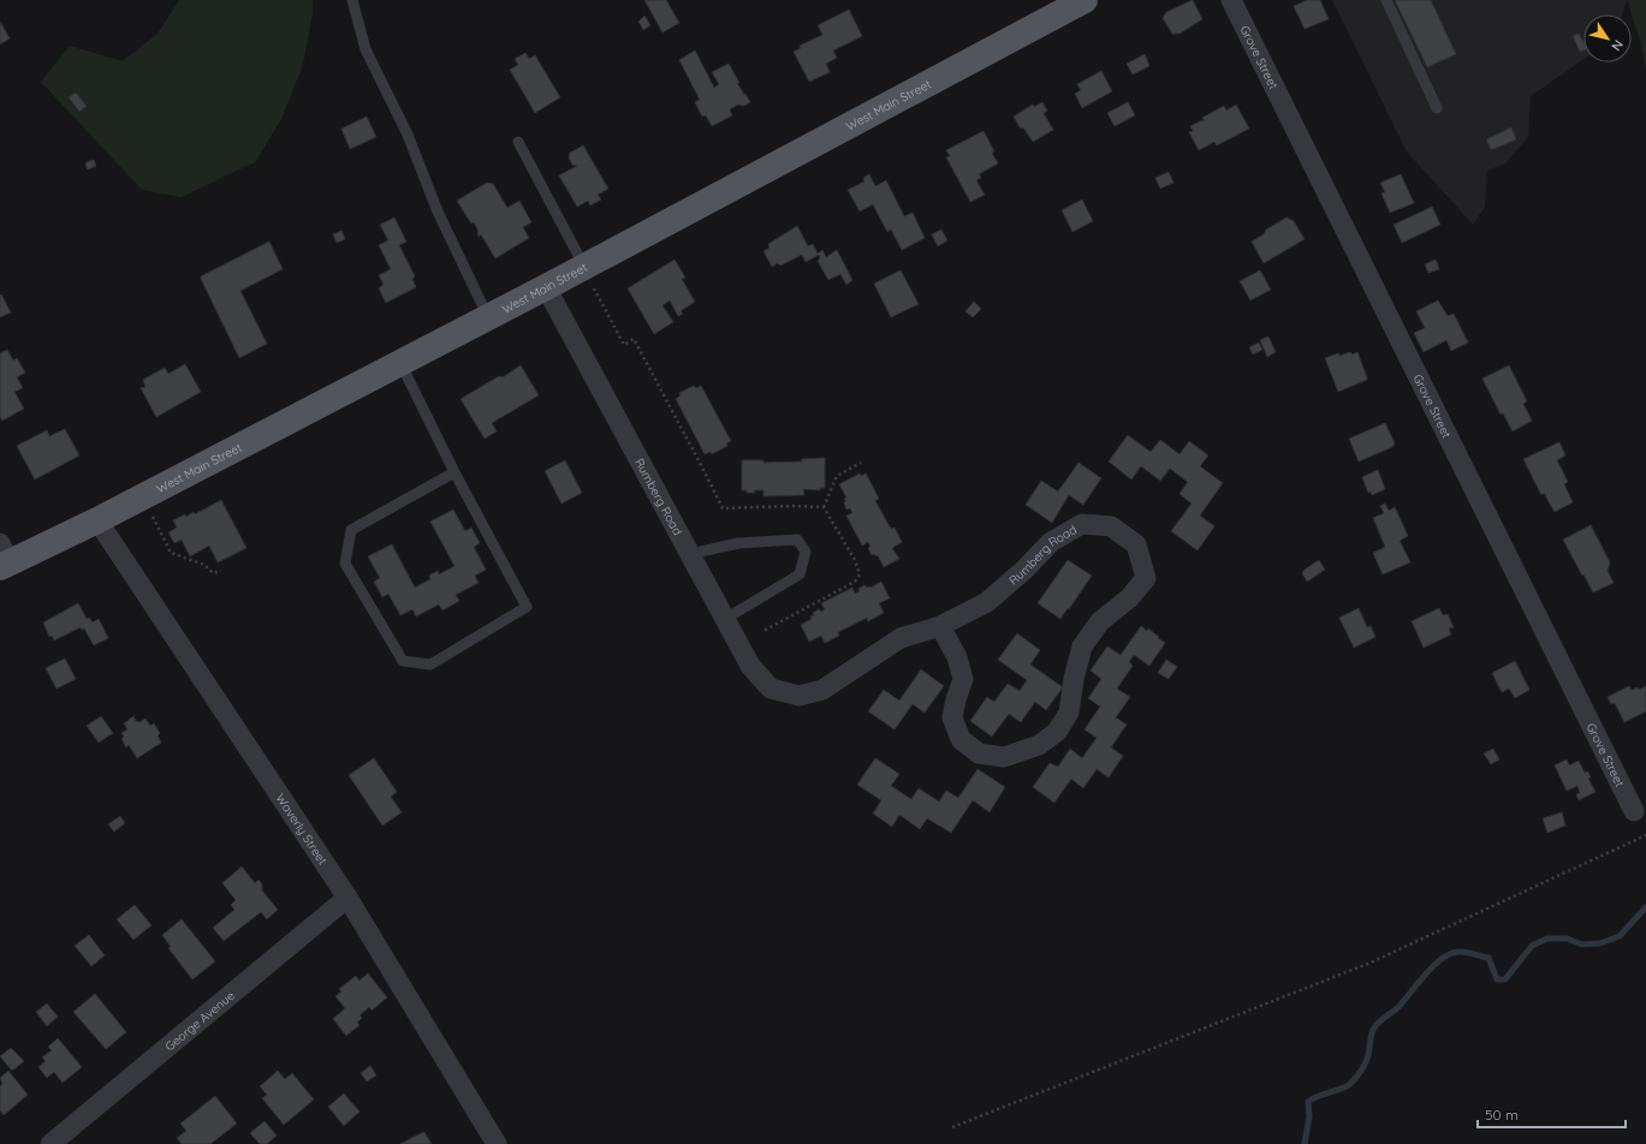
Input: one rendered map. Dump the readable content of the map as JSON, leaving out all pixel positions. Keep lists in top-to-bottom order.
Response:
{
  "streets": {
    "main road": ["West Main Street"],
    "street": [
      "Grove Street",
      "Rumberg Road",
      "Waverly Street",
      "George Avenue"
    ]
  },
  "crossings": [
    ["West Main Street", "Rumberg Road"],
    ["West Main Street", "Waverly Street"],
    ["Waverly Street", "George Avenue"]
  ],
  "scale_bar": "50 m",
  "north": "bottom right"
}
